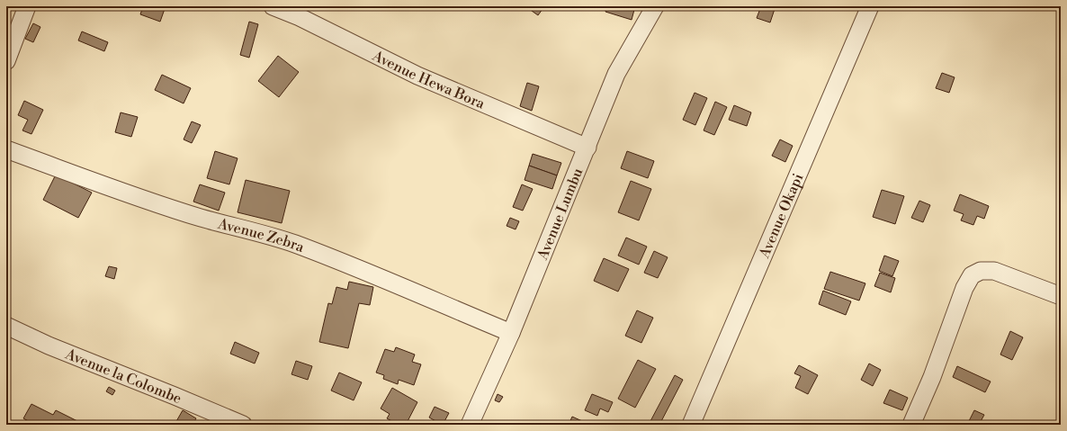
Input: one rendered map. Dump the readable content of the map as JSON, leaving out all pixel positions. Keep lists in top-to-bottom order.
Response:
{
  "streets": {
    "street": [
      "Avenue Hewa Bora",
      "Avenue Lumbu",
      "Avenue Okapi",
      "Avenue Zebra",
      "Avenue la Colombe"
    ]
  },
  "crossings": [
    ["Avenue Hewa Bora", "Avenue Lumbu"],
    ["Avenue Lumbu", "Avenue Zebra"]
  ]
}
